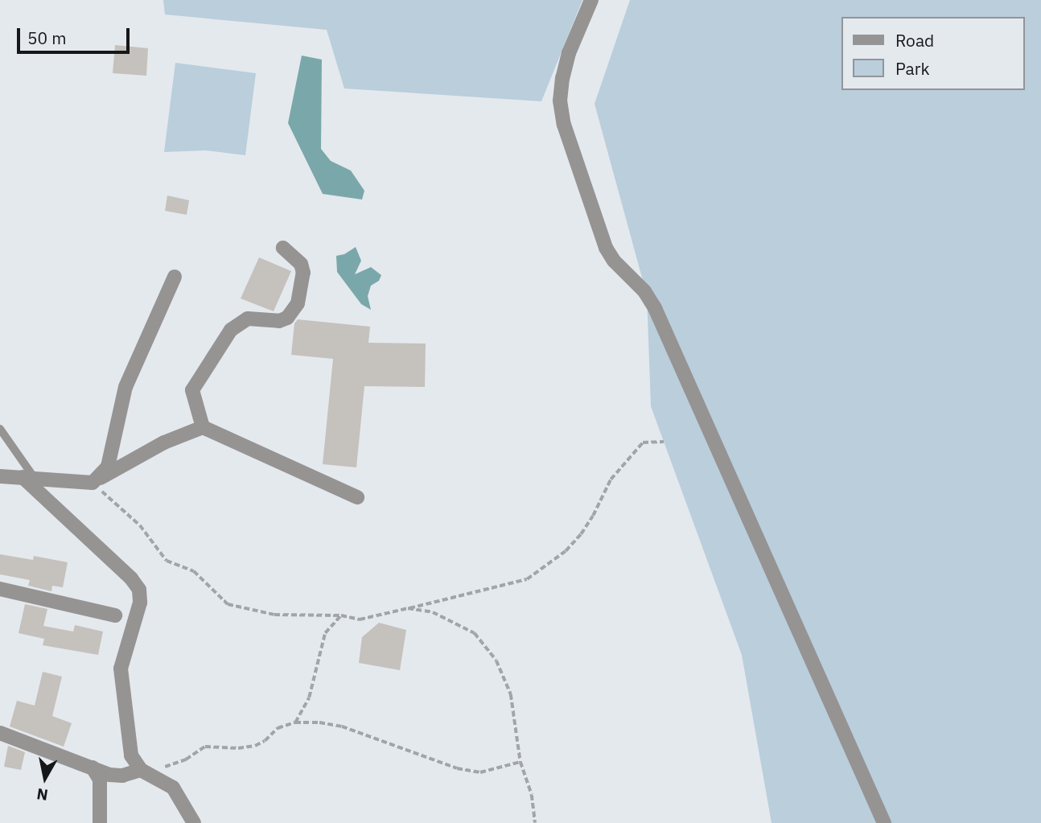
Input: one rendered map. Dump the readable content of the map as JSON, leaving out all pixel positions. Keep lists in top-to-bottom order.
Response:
{
  "legend": ["Road", "Park"],
  "scale_bar": "50 m",
  "north": "bottom"
}
